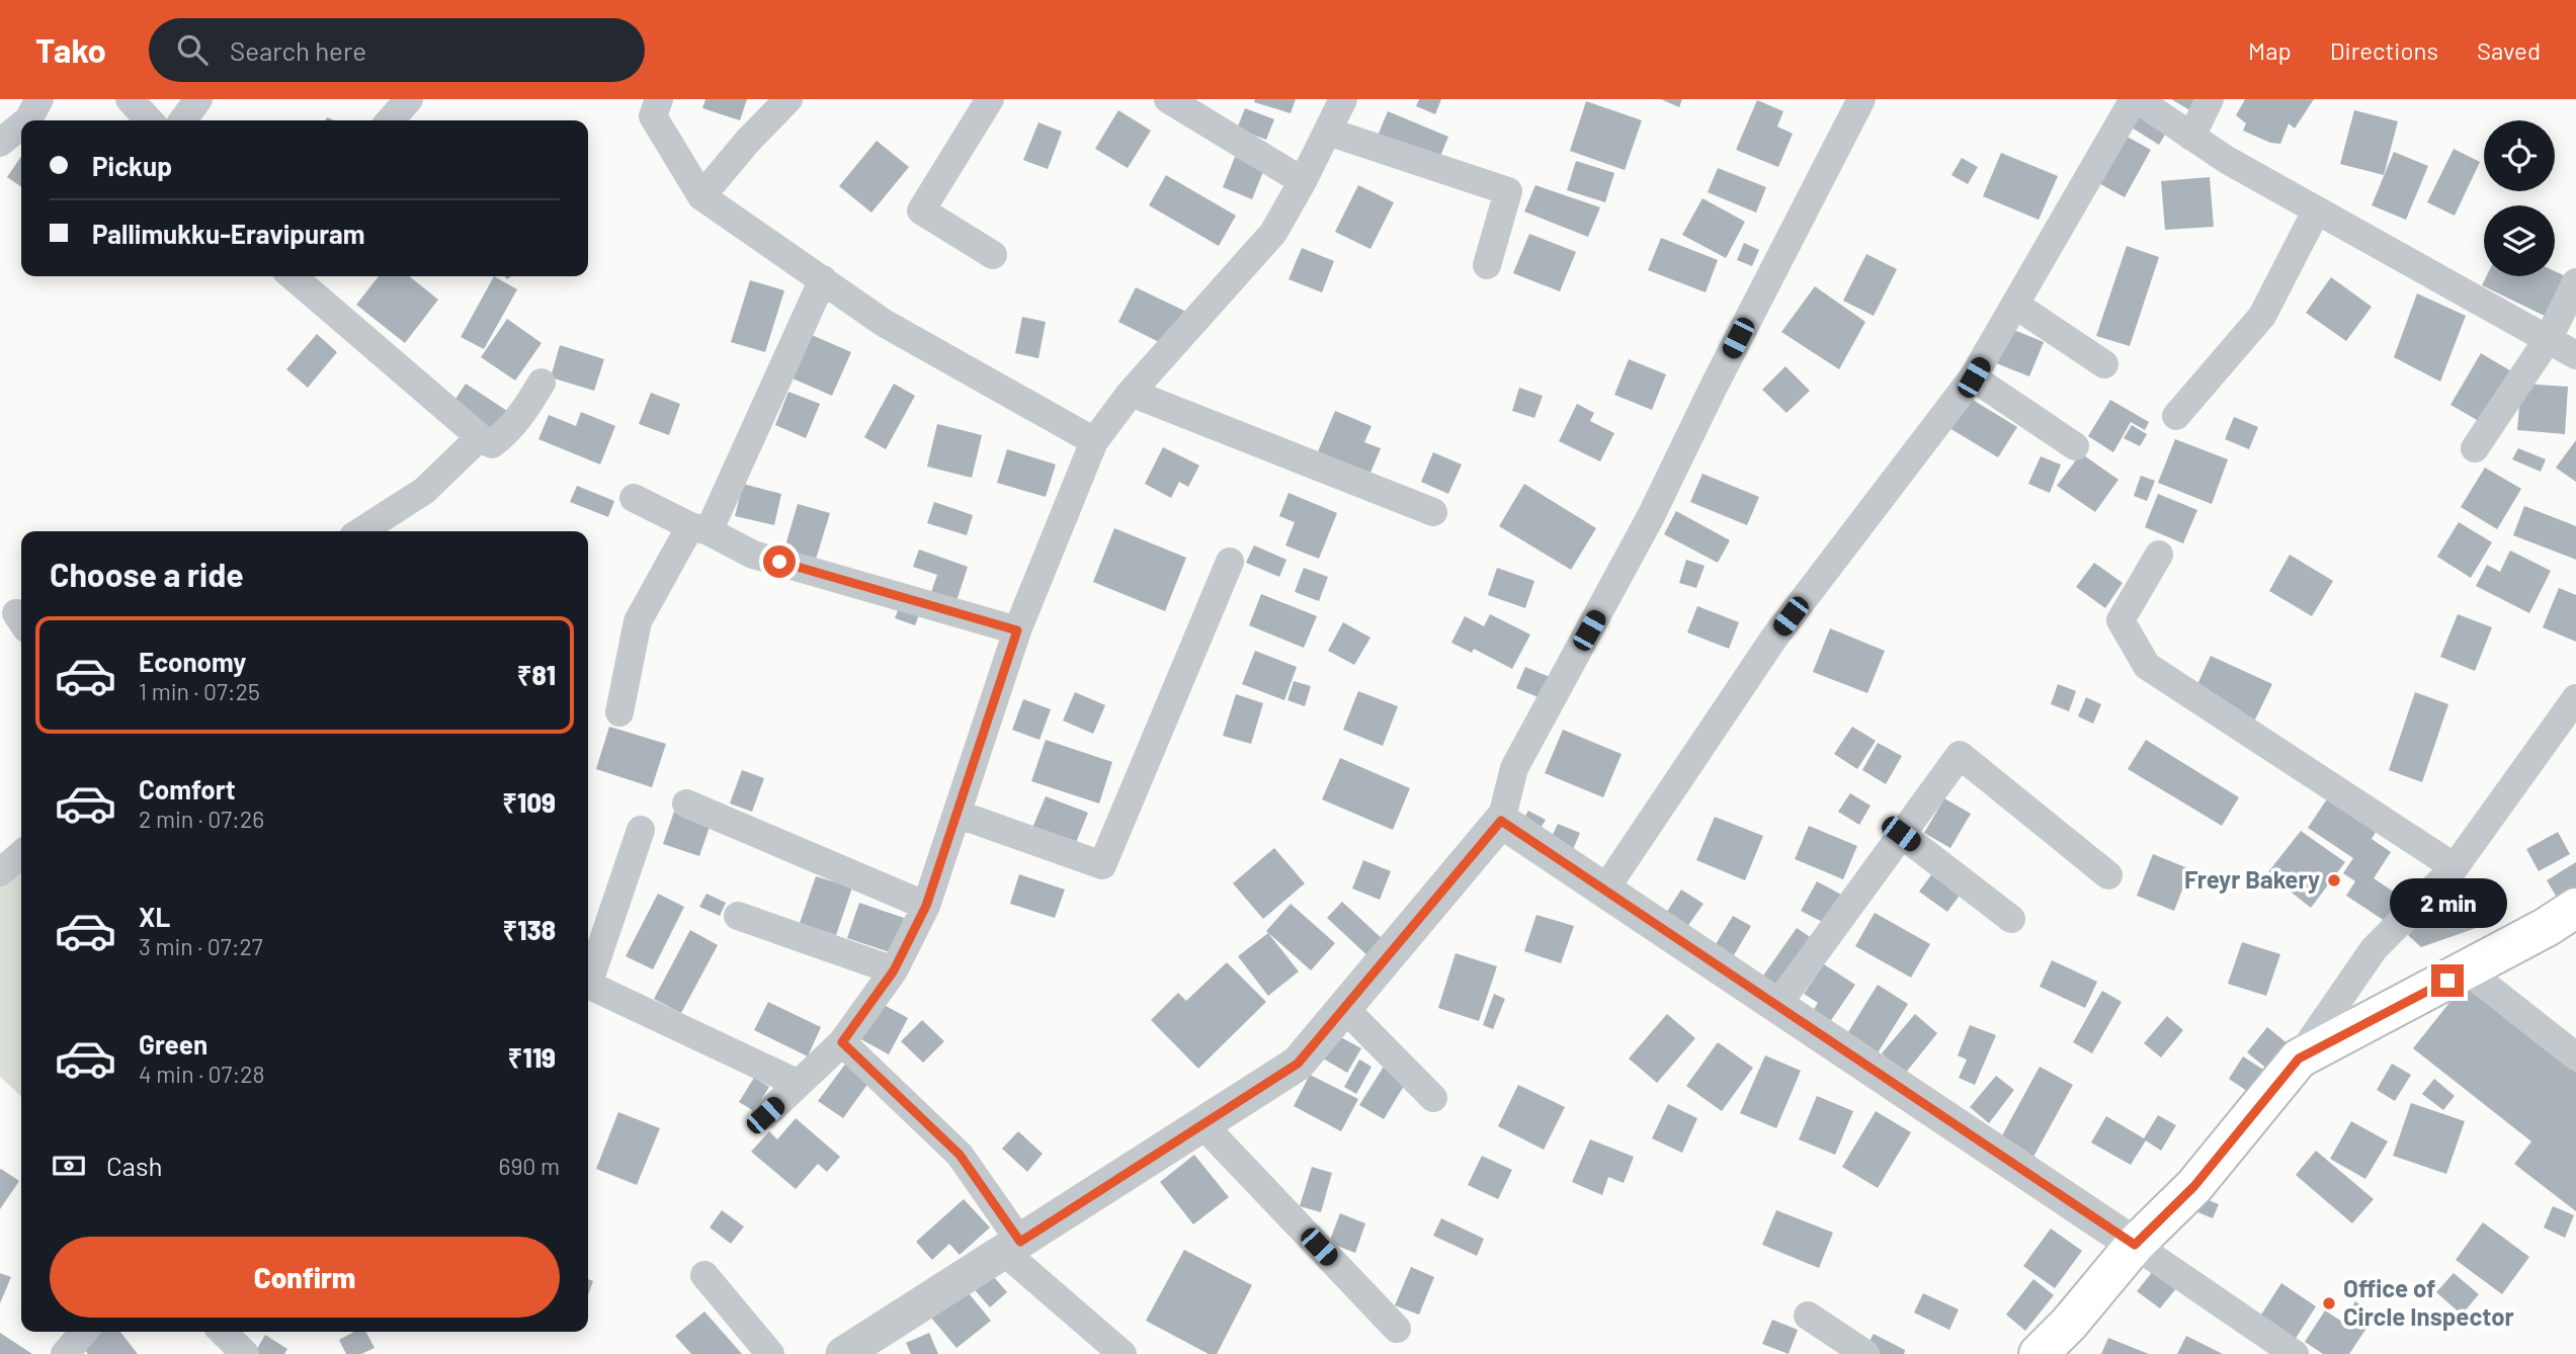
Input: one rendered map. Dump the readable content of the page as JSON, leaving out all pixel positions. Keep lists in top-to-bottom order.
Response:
{
  "places": ["Freyr Bakery", "Office of Circle Inspector"],
  "page": {
    "header": "Tako",
    "search": "Search here",
    "nav": ["Map", "Directions", "Saved"],
    "banner": ["Pickup", "Pallimukku-Eravipuram"],
    "heading": "Choose a ride",
    "list": [
      {
        "name": "Economy",
        "note": "1 min · 07:25",
        "value": "₹81"
      },
      {
        "name": "Comfort",
        "note": "2 min · 07:26",
        "value": "₹109"
      },
      {
        "name": "XL",
        "note": "3 min · 07:27",
        "value": "₹138"
      },
      {
        "name": "Green",
        "note": "4 min · 07:28",
        "value": "₹119"
      }
    ],
    "bubble": "2 min",
    "pay": ["Cash", "690 m"],
    "buttons": "Confirm"
  }
}
